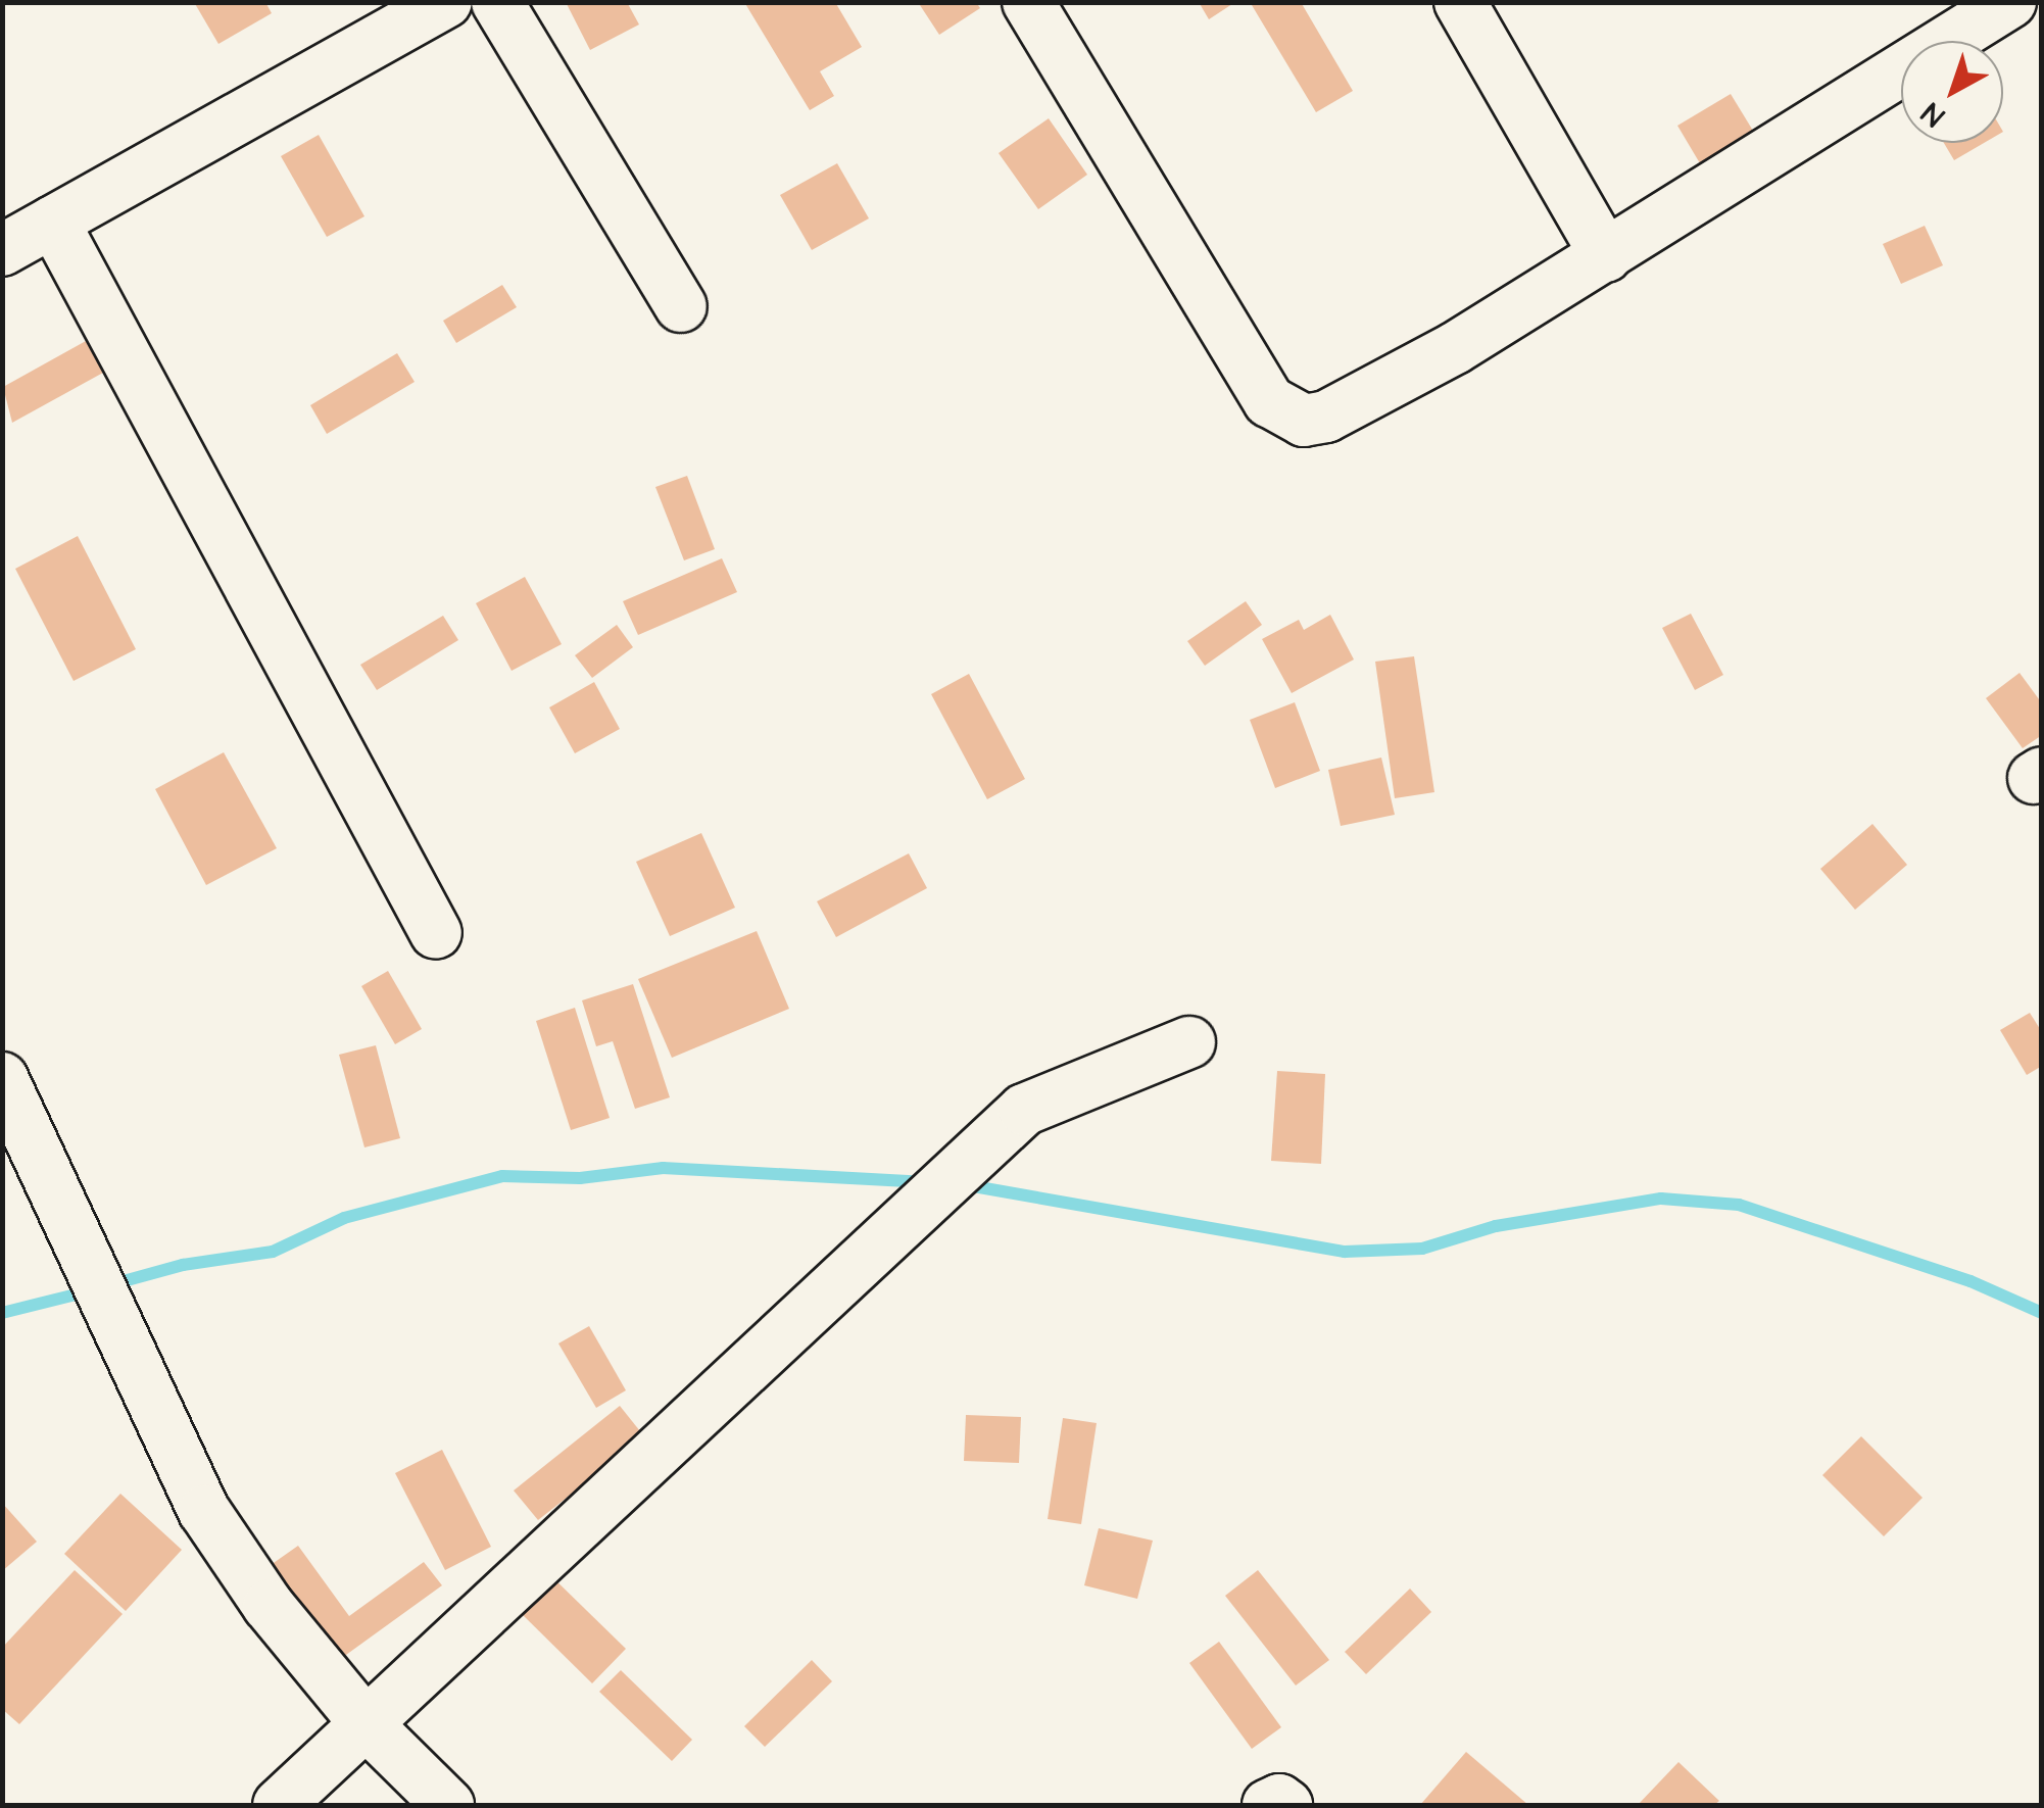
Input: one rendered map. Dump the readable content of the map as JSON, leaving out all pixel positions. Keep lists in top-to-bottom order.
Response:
{
  "north": "bottom left"
}
